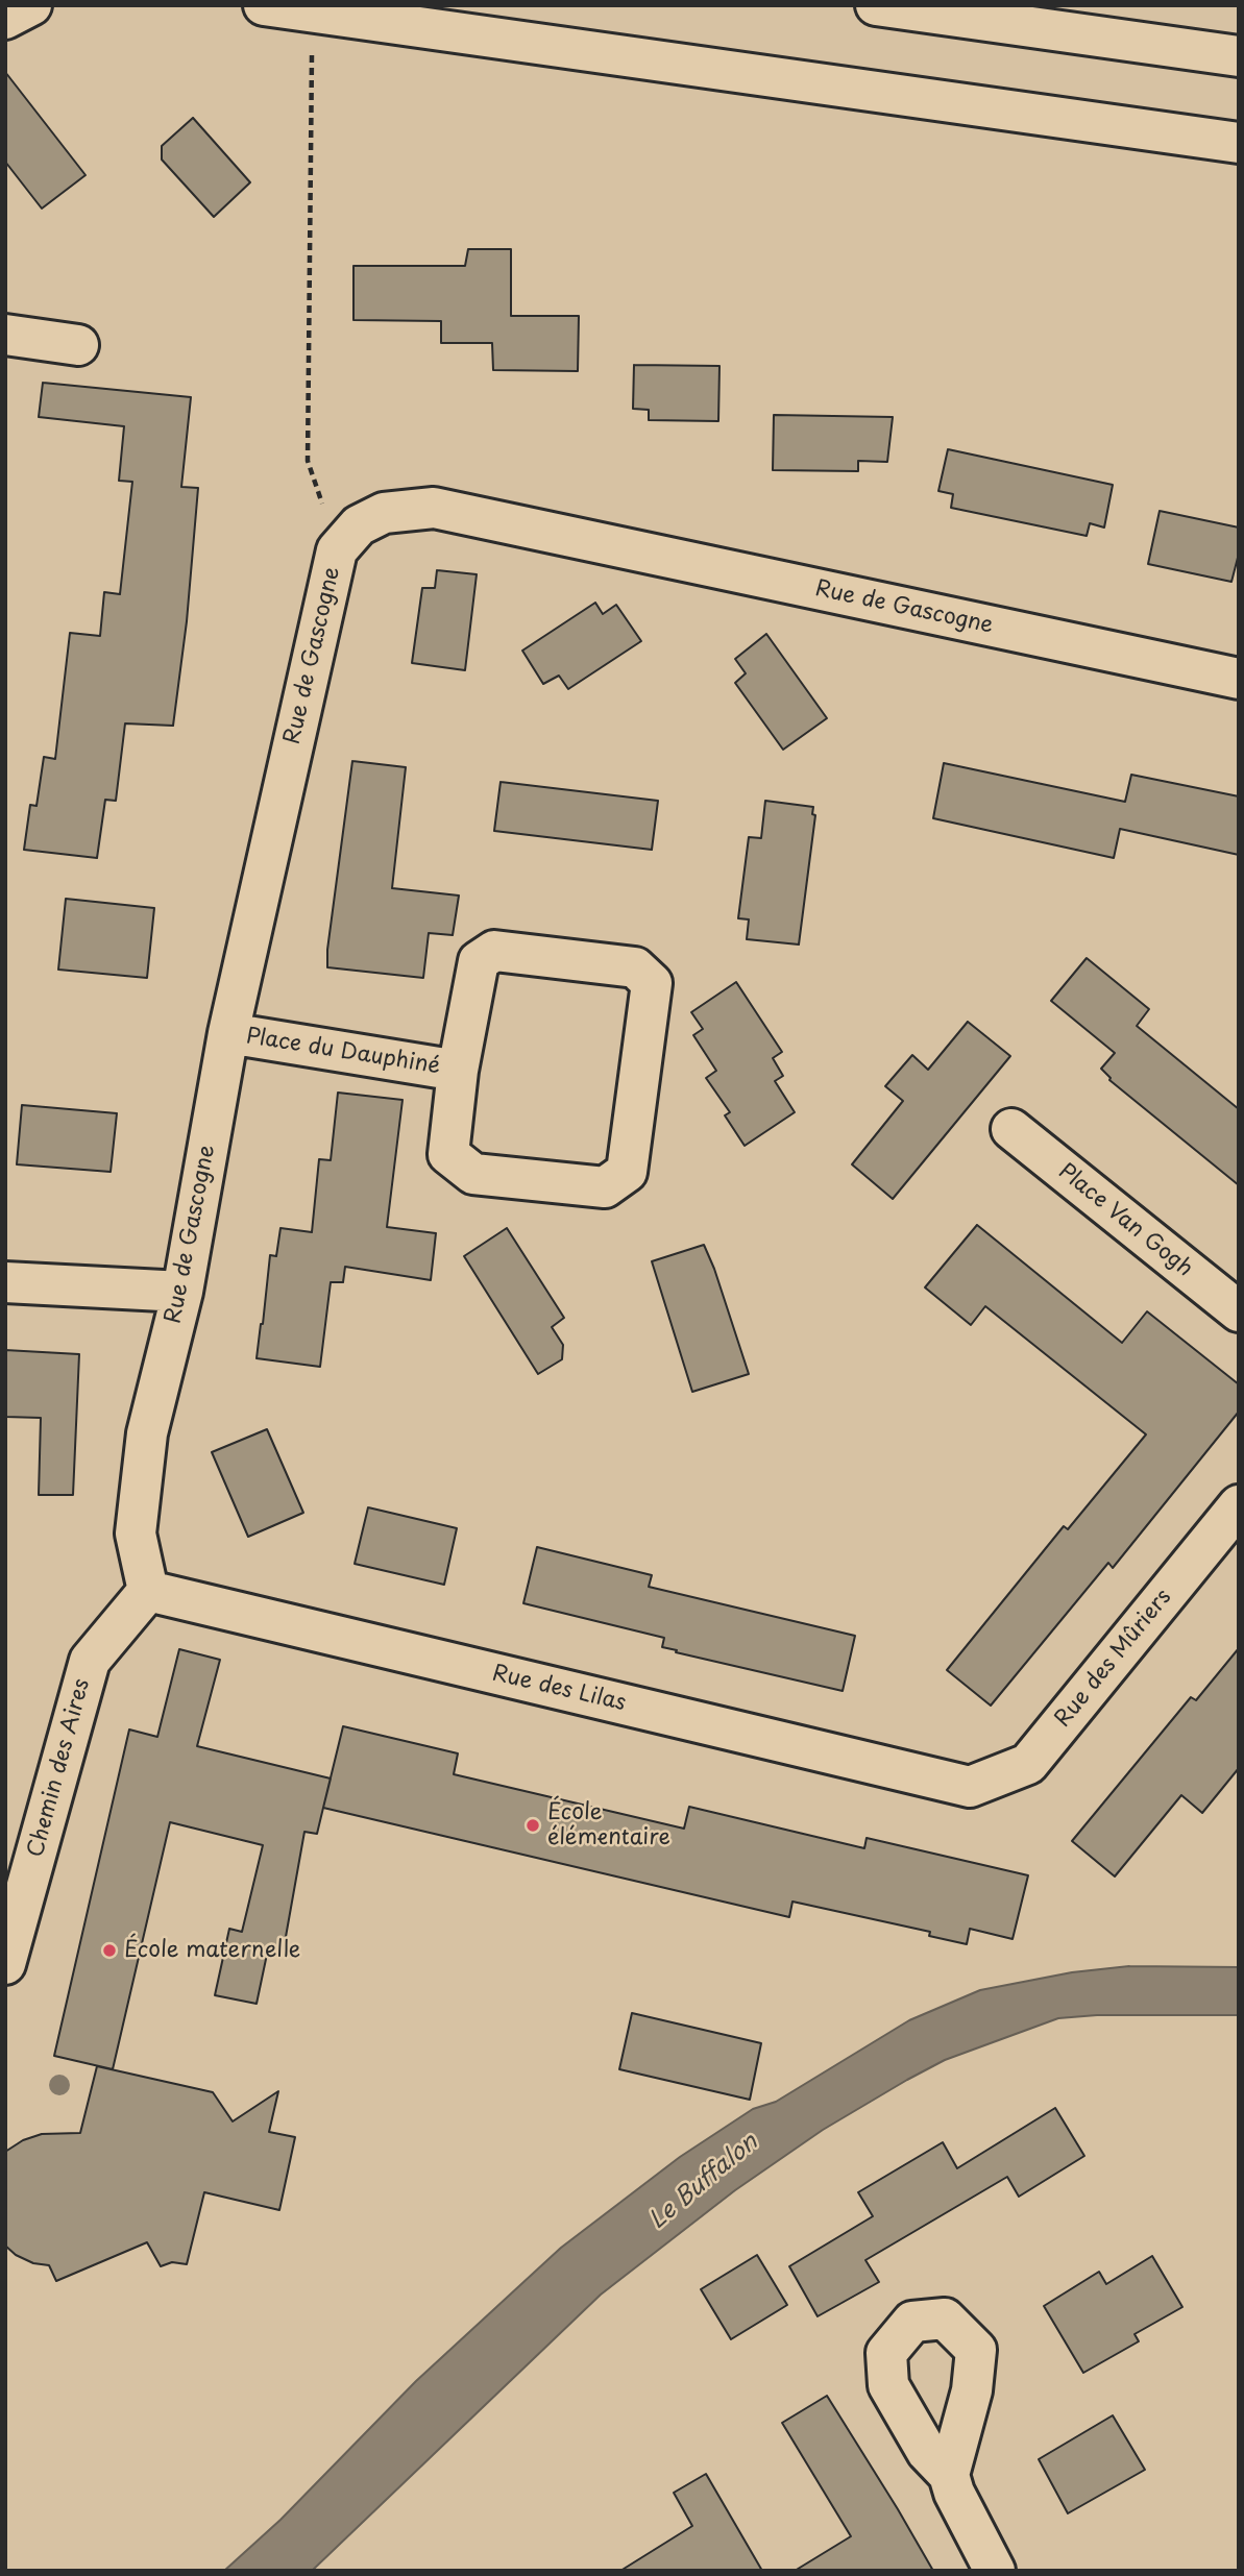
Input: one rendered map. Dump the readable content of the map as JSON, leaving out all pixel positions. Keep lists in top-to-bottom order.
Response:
{
  "streets": {
    "street": [
      "Rue de Gascogne",
      "Place du Dauphiné",
      "Place Van Gogh",
      "Rue des Mûriers",
      "Rue des Lilas",
      "Chemin des Aires"
    ]
  },
  "crossings": [
    ["Rue de Gascogne", "Place du Dauphiné"],
    ["Rue de Gascogne", "Rue des Lilas"],
    ["Rue de Gascogne", "Chemin des Aires"],
    ["Rue des Mûriers", "Rue des Lilas"],
    ["Rue des Lilas", "Chemin des Aires"]
  ],
  "water": ["Le Buffalon"],
  "places": ["École élémentaire", "École maternelle"]
}
